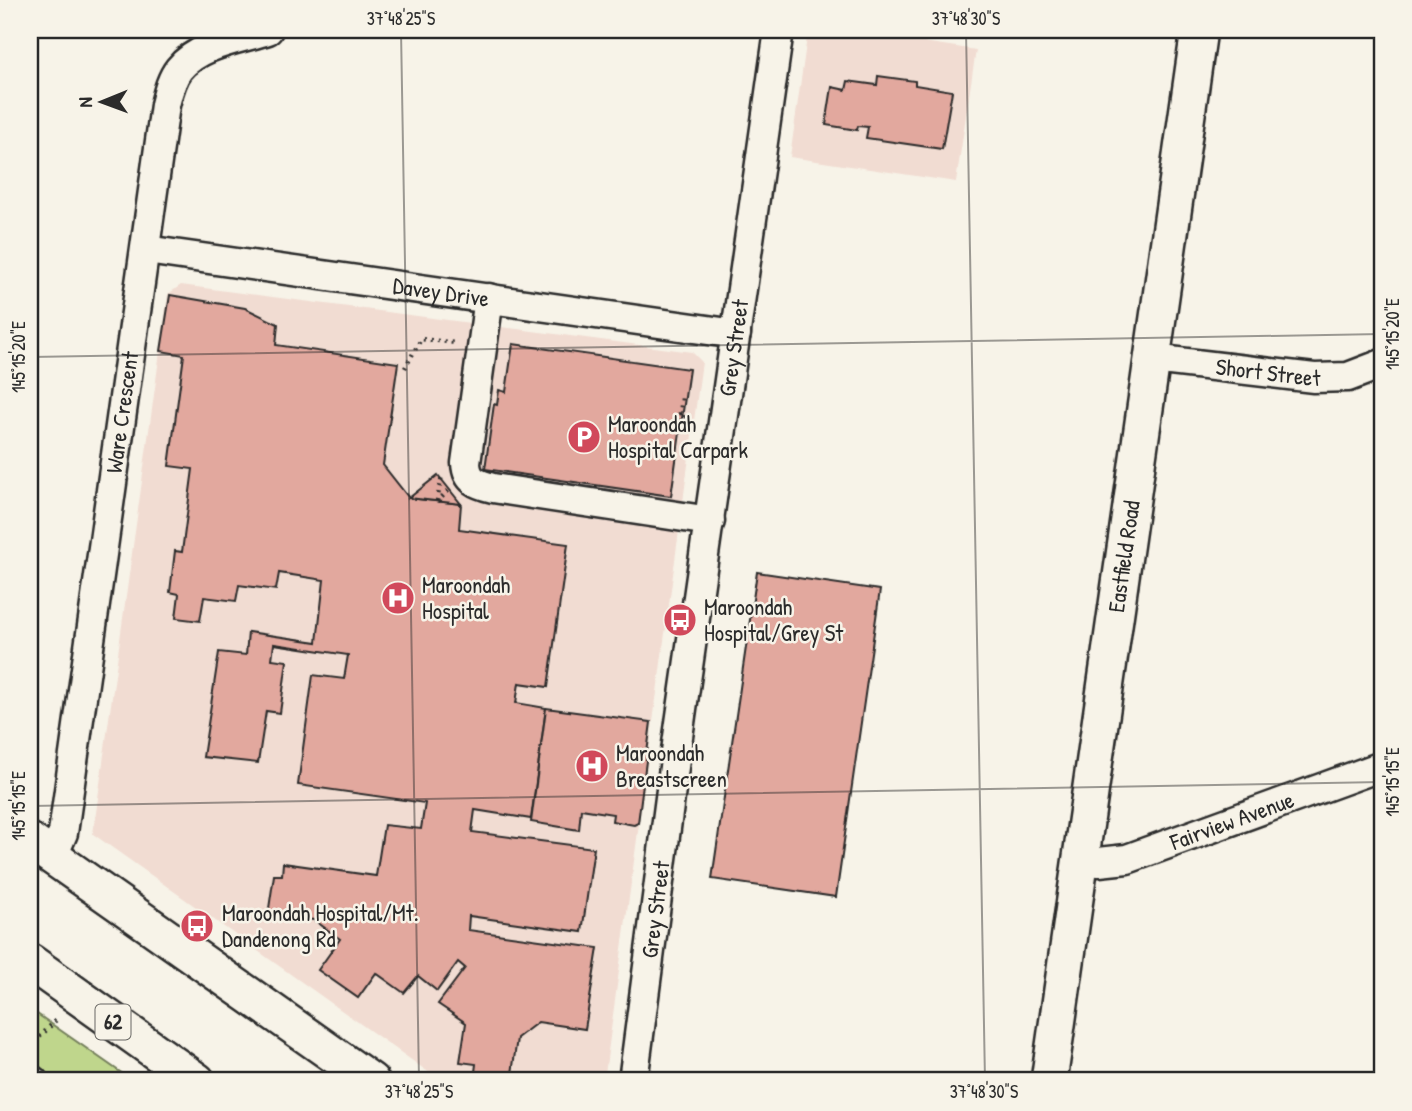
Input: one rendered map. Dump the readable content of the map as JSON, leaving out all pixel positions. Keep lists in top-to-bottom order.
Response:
{
  "streets": {
    "main road": ["Eastfield Road", "62"],
    "street": [
      "Davey Drive",
      "Grey Street",
      "Short Street",
      "Ware Crescent",
      "Fairview Avenue"
    ]
  },
  "crossings": [
    ["Davey Drive", "Grey Street"],
    ["Davey Drive", "Ware Crescent"],
    ["Short Street", "Eastfield Road"],
    ["Eastfield Road", "Fairview Avenue"]
  ],
  "places": {
    "parking": ["Maroondah Hospital Carpark"],
    "hospital": ["Maroondah Hospital", "Maroondah Breastscreen"],
    "bus stop": ["Maroondah Hospital/Grey St", "Maroondah Hospital/Mt. Dandenong Rd"]
  },
  "north": "left",
  "coordinates": [
    "37°48'25\"S",
    "37°48'30\"S",
    "145°15'20\"E",
    "145°15'15\"E"
  ]
}
